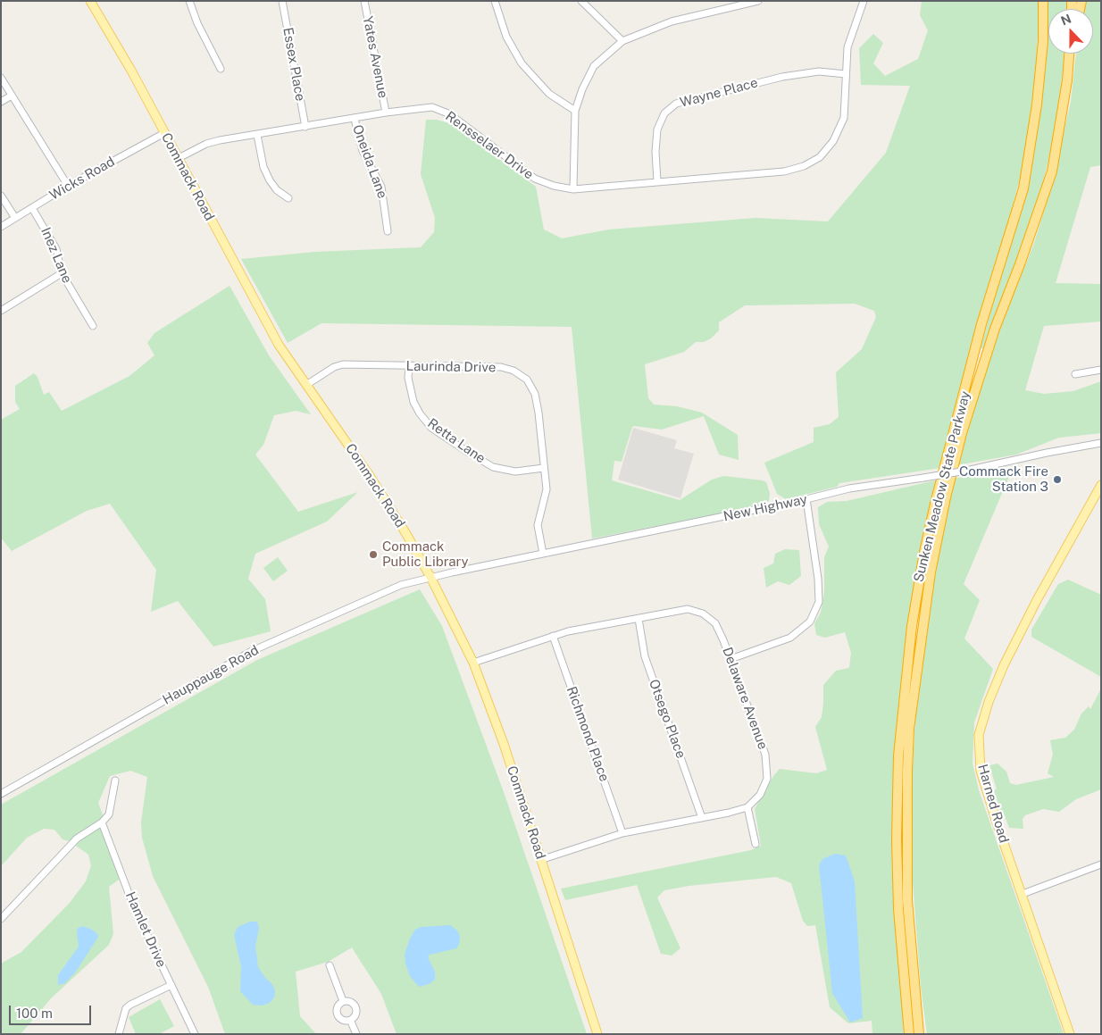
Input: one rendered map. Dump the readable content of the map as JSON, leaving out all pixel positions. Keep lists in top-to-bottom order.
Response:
{
  "streets": {
    "highway": ["Sunken Meadow State Parkway"],
    "main road": ["Commack Road", "Harned Road"],
    "street": [
      "Yates Avenue",
      "Essex Place",
      "Wayne Place",
      "Rensselaer Drive",
      "Oneida Lane",
      "Wicks Road",
      "Inez Lane",
      "Laurinda Drive",
      "Retta Lane",
      "New Highway",
      "Hauppauge Road",
      "Delaware Avenue",
      "Otsego Place",
      "Richmond Place",
      "Hamlet Drive"
    ]
  },
  "crossings": [
    ["Yates Avenue", "Rensselaer Drive"],
    ["Essex Place", "Rensselaer Drive"],
    ["Wayne Place", "Rensselaer Drive"],
    ["Rensselaer Drive", "Oneida Lane"],
    ["Rensselaer Drive", "Commack Road"],
    ["Commack Road", "Wicks Road"],
    ["Commack Road", "Laurinda Drive"],
    ["Commack Road", "New Highway"],
    ["Commack Road", "Hauppauge Road"],
    ["Commack Road", "Delaware Avenue"],
    ["Wicks Road", "Inez Lane"],
    ["Laurinda Drive", "Retta Lane"],
    ["Laurinda Drive", "New Highway"],
    ["New Highway", "Hauppauge Road"],
    ["Delaware Avenue", "Otsego Place"],
    ["Delaware Avenue", "Richmond Place"]
  ],
  "places": ["Commack Fire Station 3", "Commack Public Library"],
  "scale_bar": "100 m",
  "north": "top"
}
